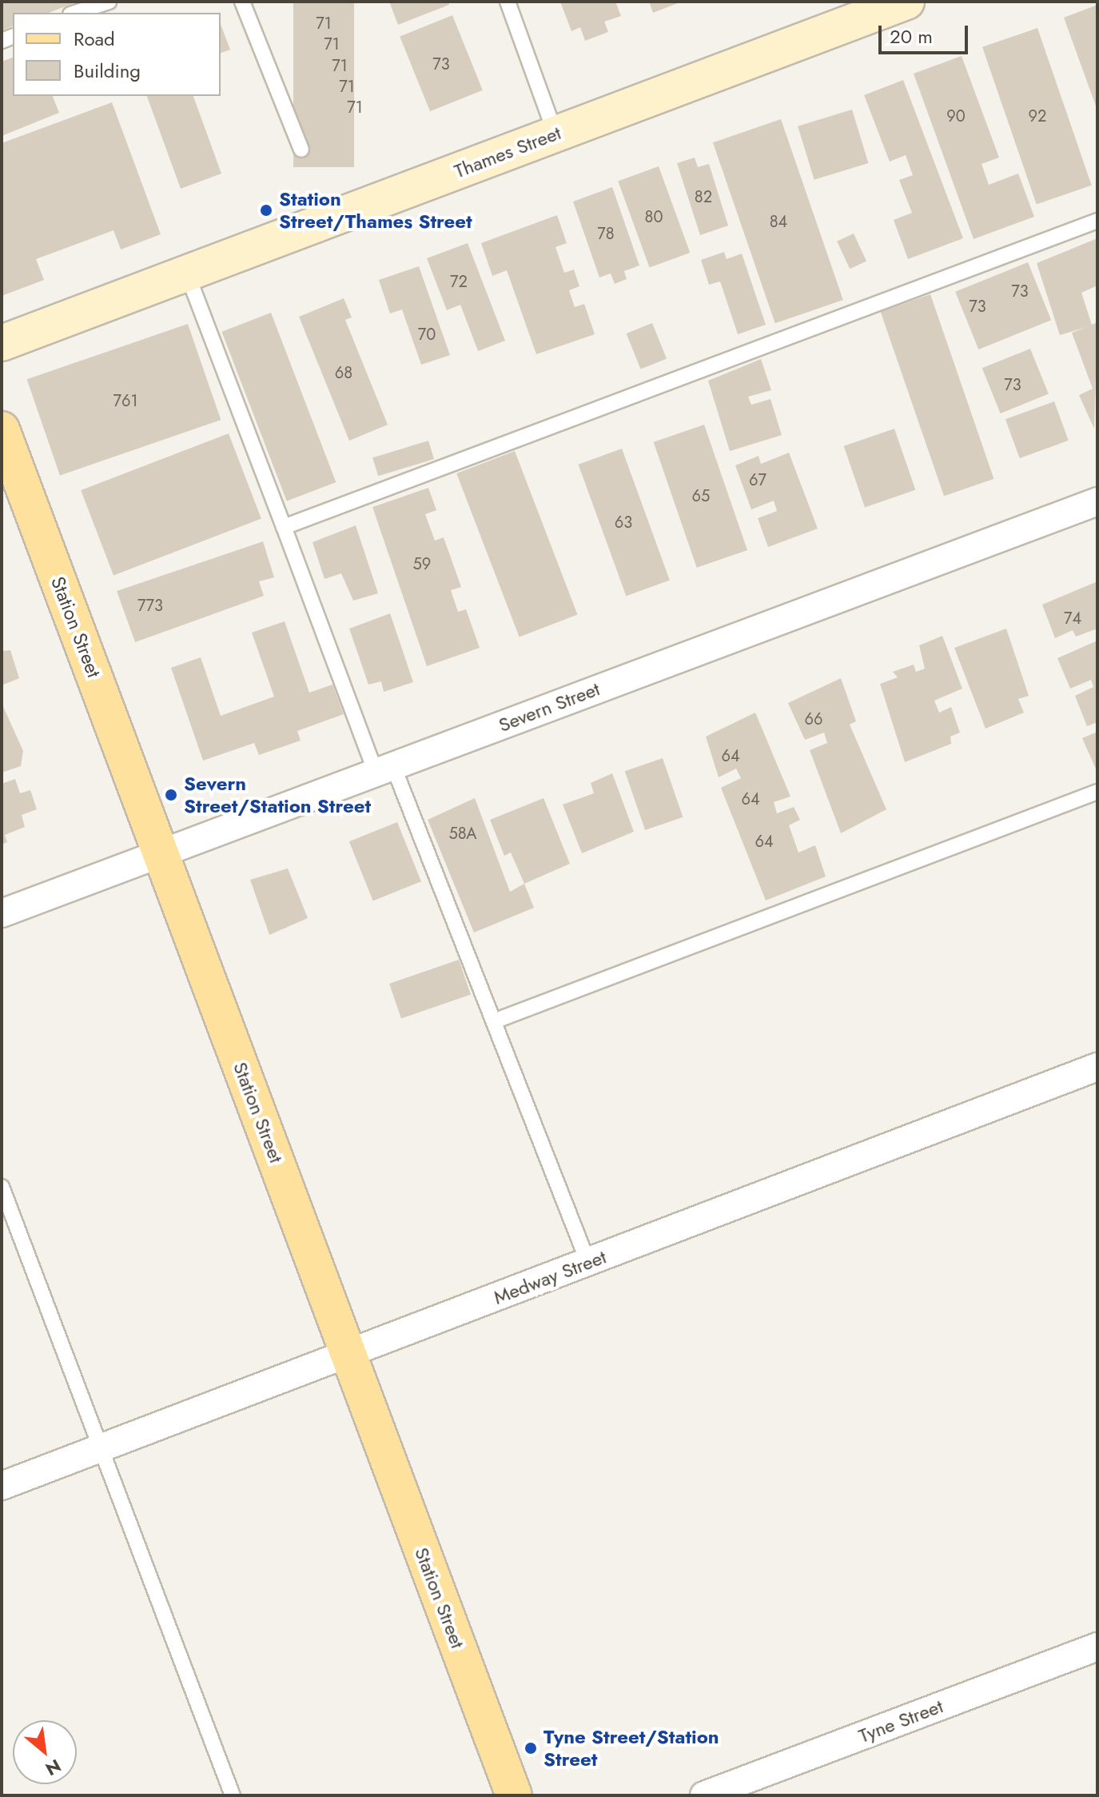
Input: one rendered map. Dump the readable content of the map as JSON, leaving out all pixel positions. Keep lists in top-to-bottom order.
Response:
{
  "streets": {
    "main road": ["Thames Street", "Station Street"],
    "street": ["Severn Street", "Medway Street", "Tyne Street"]
  },
  "crossings": [
    ["Station Street", "Severn Street"],
    ["Station Street", "Medway Street"]
  ],
  "places": ["Station Street/Thames Street", "Severn Street/Station Street", "Tyne Street/Station Street"],
  "house_numbers": [
    "71",
    "71",
    "73",
    "71",
    "71",
    "71",
    "90",
    "92",
    "82",
    "80",
    "84",
    "78",
    "72",
    "73",
    "73",
    "70",
    "68",
    "73",
    "761",
    "67",
    "65",
    "63",
    "59",
    "773",
    "74",
    "66",
    "64",
    "64",
    "58A",
    "64"
  ],
  "legend": ["Road", "Building"],
  "scale_bar": "20 m",
  "north": "bottom right"
}
